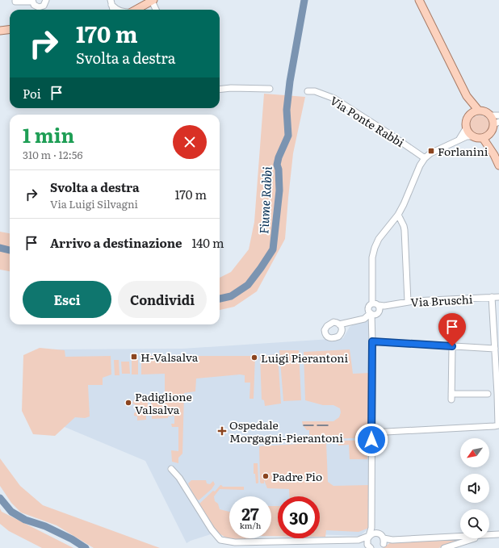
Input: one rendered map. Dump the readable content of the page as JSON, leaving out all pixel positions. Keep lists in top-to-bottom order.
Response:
{
  "streets": {
    "street": ["Via Ponte Rabbi", "Via Bruschi"]
  },
  "water": ["Fiume Rabbi"],
  "places": {
    "transit": ["Forlanini", "H-Valsalva"],
    "other": ["Luigi Pierantoni", "Padiglione Valsalva", "Padre Pio"],
    "health": ["Ospedale Morgagni-Pierantoni"]
  },
  "north": "bottom left",
  "page": {
    "turn": ["170 m", "Svolta a destra"],
    "then": "Poi",
    "heading": ["1 min", "310 m · 12:56"],
    "list": [
      {
        "name": "Svolta a destra",
        "note": "Via Luigi Silvagni",
        "value": "170 m"
      },
      {
        "name": "Arrivo a destinazione",
        "value": "140 m"
      }
    ],
    "buttons": ["Esci", "Condividi"],
    "speed": "27 km/h",
    "limit": "30"
  }
}
